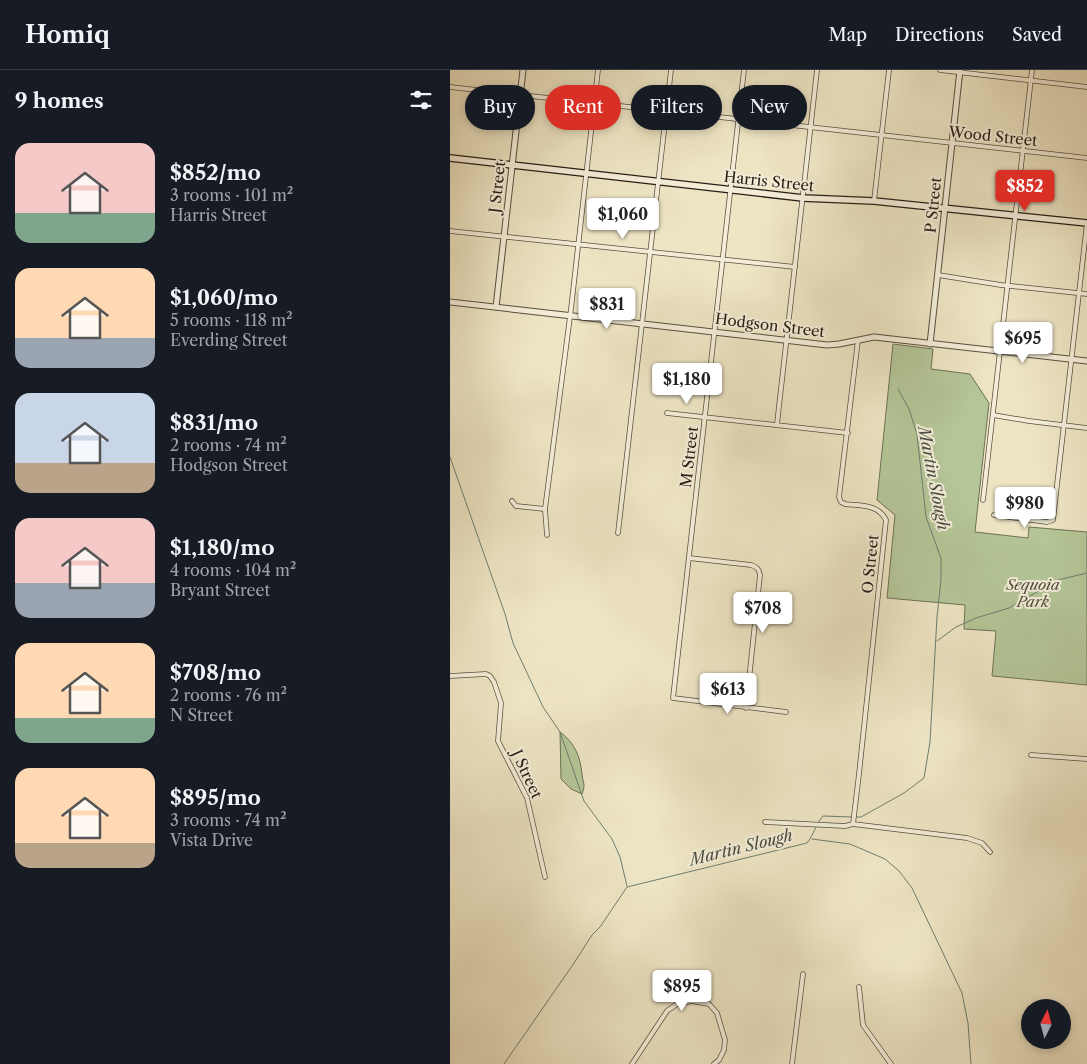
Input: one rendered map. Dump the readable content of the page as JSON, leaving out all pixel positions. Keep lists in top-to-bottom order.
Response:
{
  "streets": {
    "main road": ["Harris Street"],
    "street": [
      "Wood Street",
      "J Street",
      "P Street",
      "Hodgson Street",
      "M Street",
      "O Street"
    ]
  },
  "crossings": [
    ["Wood Street", "P Street"],
    ["Harris Street", "J Street"],
    ["Harris Street", "P Street"],
    ["Harris Street", "M Street"],
    ["J Street", "Hodgson Street"],
    ["P Street", "Hodgson Street"],
    ["Hodgson Street", "M Street"],
    ["Hodgson Street", "O Street"]
  ],
  "water": ["Martin Slough"],
  "parks": ["Sequoia Park"],
  "north": "top",
  "page": {
    "header": "Homiq",
    "nav": ["Map", "Directions", "Saved"],
    "heading": "9 homes",
    "chip": [
      "Buy",
      "Rent",
      "Filters",
      "New"
    ],
    "list": [
      {
        "name": "$852/mo",
        "note": "3 rooms · 101 m² · Harris Street"
      },
      {
        "name": "$1,060/mo",
        "note": "5 rooms · 118 m² · Everding Street"
      },
      {
        "name": "$831/mo",
        "note": "2 rooms · 74 m² · Hodgson Street"
      },
      {
        "name": "$1,180/mo",
        "note": "4 rooms · 104 m² · Bryant Street"
      },
      {
        "name": "$708/mo",
        "note": "2 rooms · 76 m² · N Street"
      },
      {
        "name": "$895/mo",
        "note": "3 rooms · 74 m² · Vista Drive"
      }
    ],
    "price": [
      "$852",
      "$1,060",
      "$831",
      "$695",
      "$1,180",
      "$980",
      "$708",
      "$613",
      "$895"
    ]
  }
}
